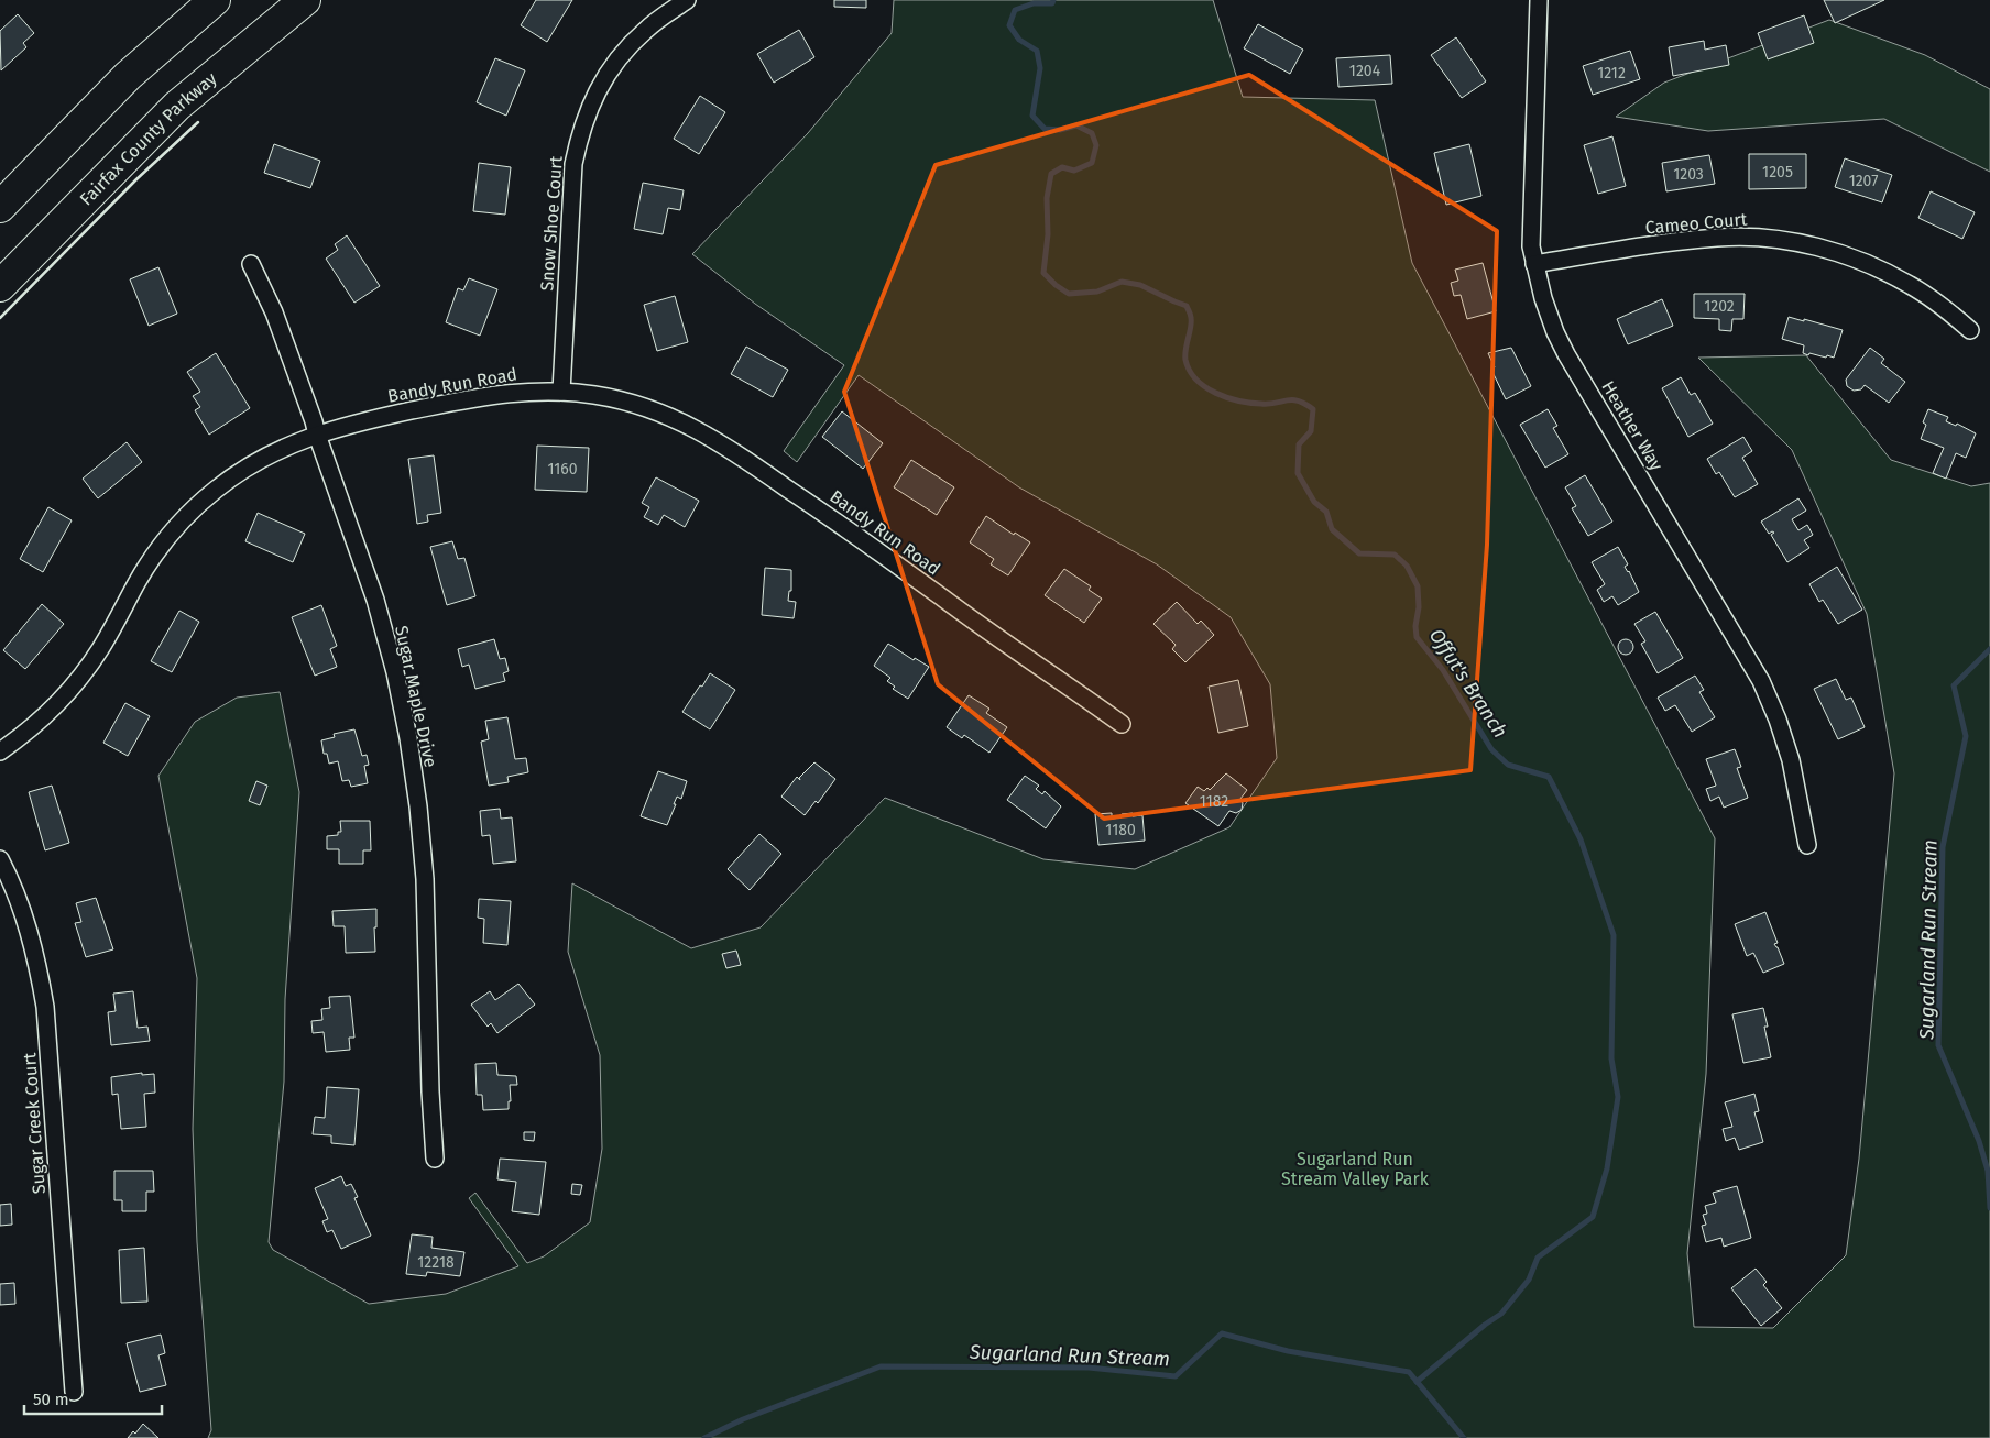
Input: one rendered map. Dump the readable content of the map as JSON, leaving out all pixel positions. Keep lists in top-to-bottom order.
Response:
{
  "streets": {
    "highway": ["Fairfax County Parkway"],
    "street": [
      "Snow Shoe Court",
      "Cameo Court",
      "Bandy Run Road",
      "Heather Way",
      "Sugar Maple Drive",
      "Sugar Creek Court"
    ]
  },
  "crossings": [
    ["Snow Shoe Court", "Bandy Run Road"],
    ["Cameo Court", "Heather Way"],
    ["Bandy Run Road", "Sugar Maple Drive"]
  ],
  "water": ["Offut's Branch", "Sugarland Run Stream"],
  "parks": ["Sugarland Run Stream Valley Park"],
  "house_numbers": [
    "1204",
    "1212",
    "1205",
    "1203",
    "1207",
    "1202",
    "1160",
    "1182",
    "1180",
    "12218"
  ],
  "scale_bar": "50 m"
}
